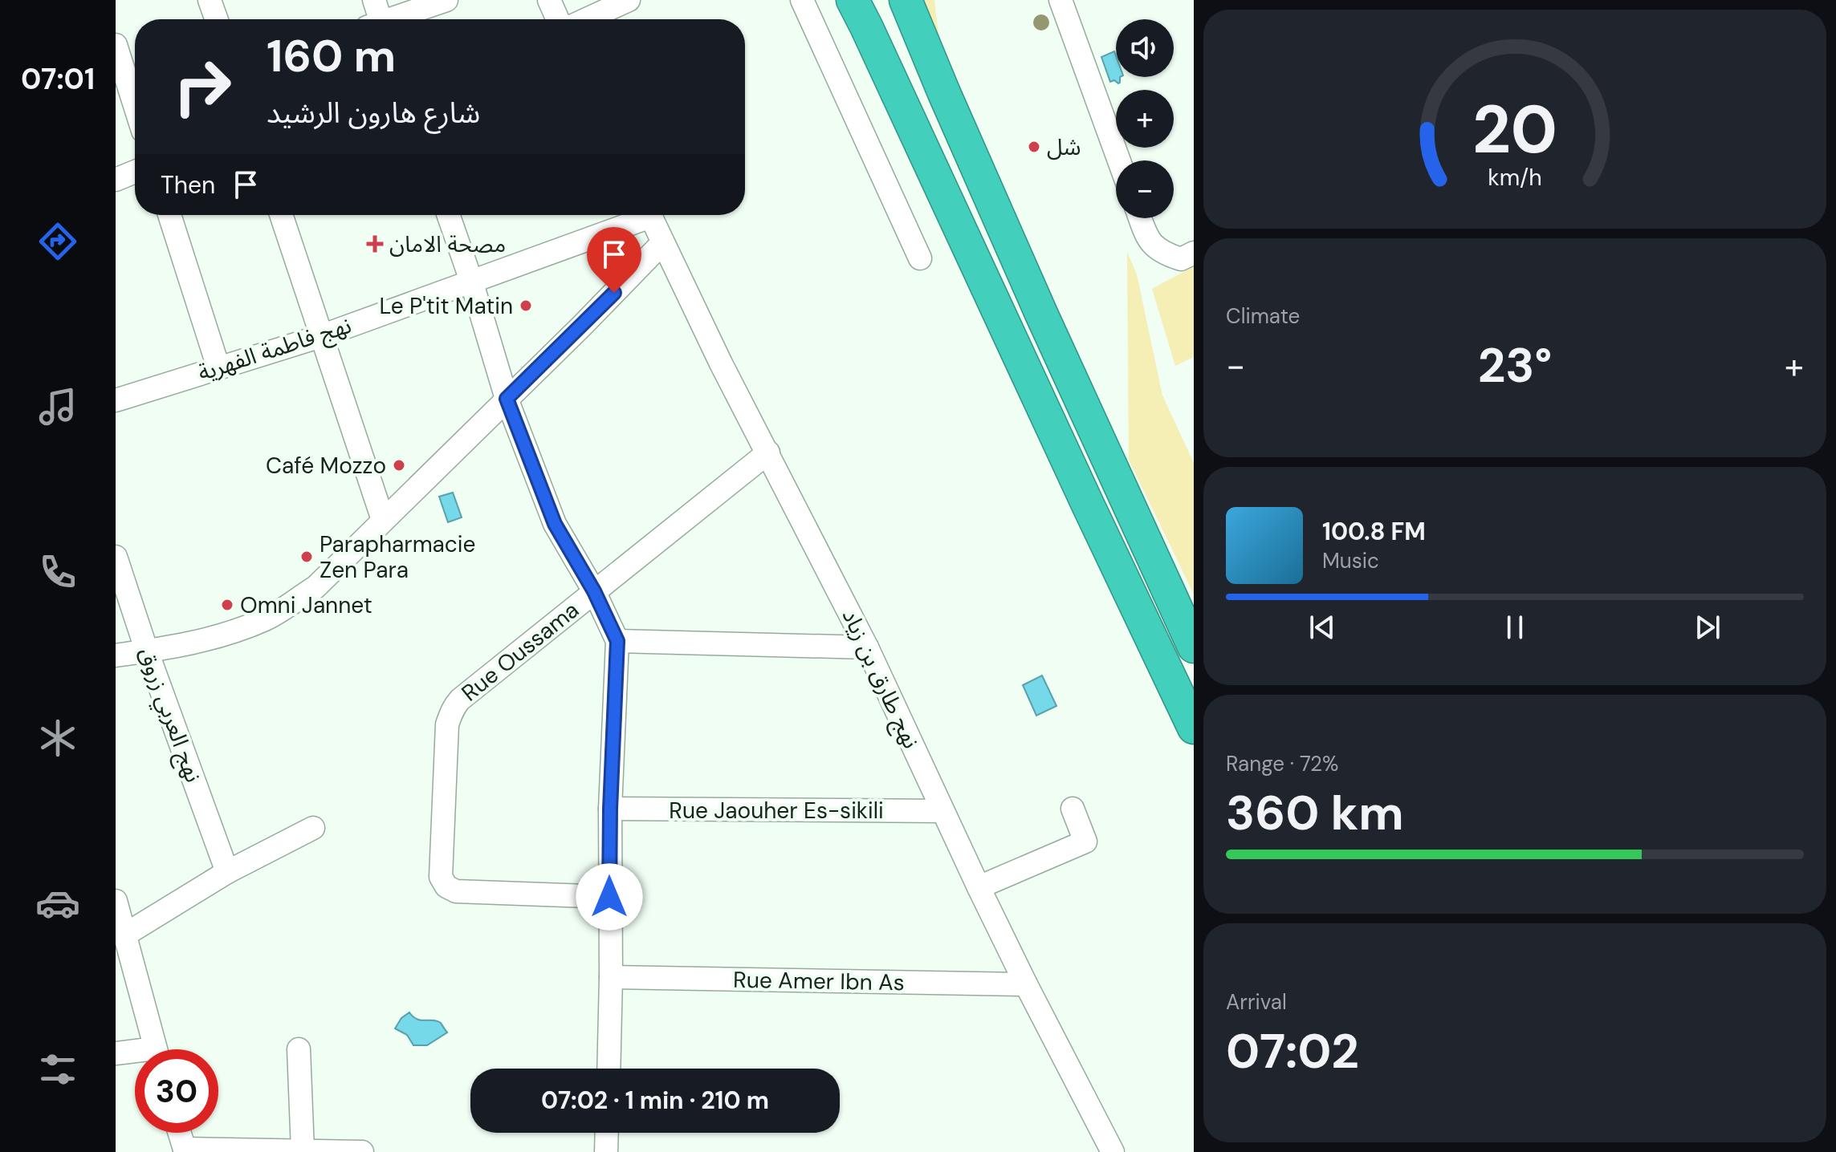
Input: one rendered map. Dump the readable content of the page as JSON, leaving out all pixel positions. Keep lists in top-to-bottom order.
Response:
{
  "streets": {
    "street": [
      "نهج فاطمة الفهرية",
      "Rue Oussama",
      "نهج طارق بن زياد",
      "نهج العربي زروق",
      "Rue Jaouher Es-sikili",
      "Rue Amer Ibn As"
    ]
  },
  "crossings": [
    ["Rue Oussama", "نهج طارق بن زياد"],
    ["نهج طارق بن زياد", "Rue Jaouher Es-sikili"],
    ["نهج طارق بن زياد", "Rue Amer Ibn As"]
  ],
  "places": {
    "other": [
      "شل",
      "Le P'tit Matin",
      "Café Mozzo",
      "Parapharmacie Zen Para",
      "Omni Jannet"
    ],
    "health": ["مصحة الامان"]
  },
  "page": {
    "tabs": "07:01",
    "map_buttons": ["+", "−"],
    "turn": ["160 m", "شارع هارون الرشيد"],
    "then": "Then",
    "tile": [
      "Climate",
      ["Range · 72%", "360 km"],
      ["Arrival", "07:02"]
    ],
    "heat": ["−", "23°", "+"],
    "song": ["100.8 FM", "Music"],
    "limit": "30",
    "trip": "07:02 · 1 min · 210 m",
    "gauge": ["20", "km/h"]
  }
}
